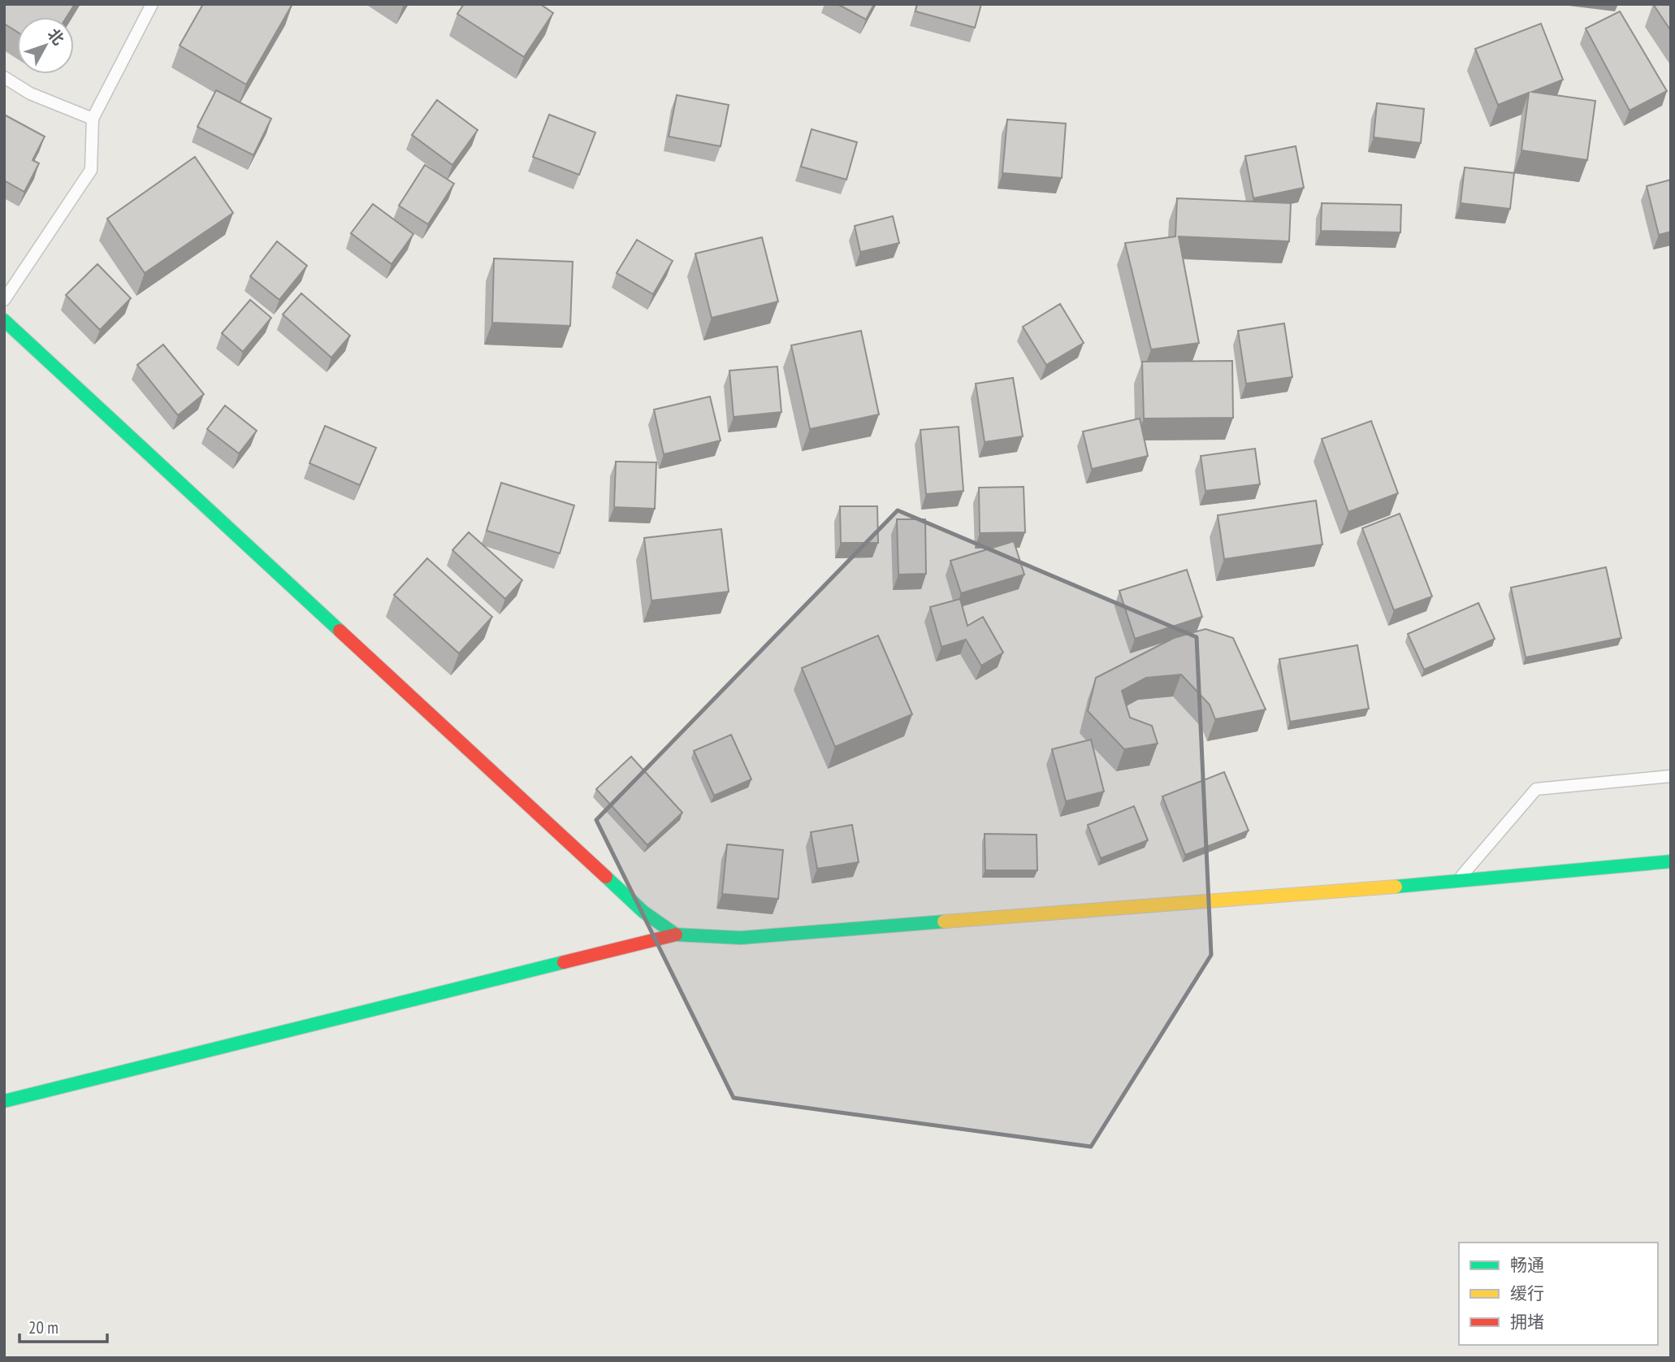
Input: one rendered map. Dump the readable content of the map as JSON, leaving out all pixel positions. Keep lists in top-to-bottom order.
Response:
{
  "legend": ["畅通", "缓行", "拥堵"],
  "scale_bar": "20 m",
  "north": "top right"
}
